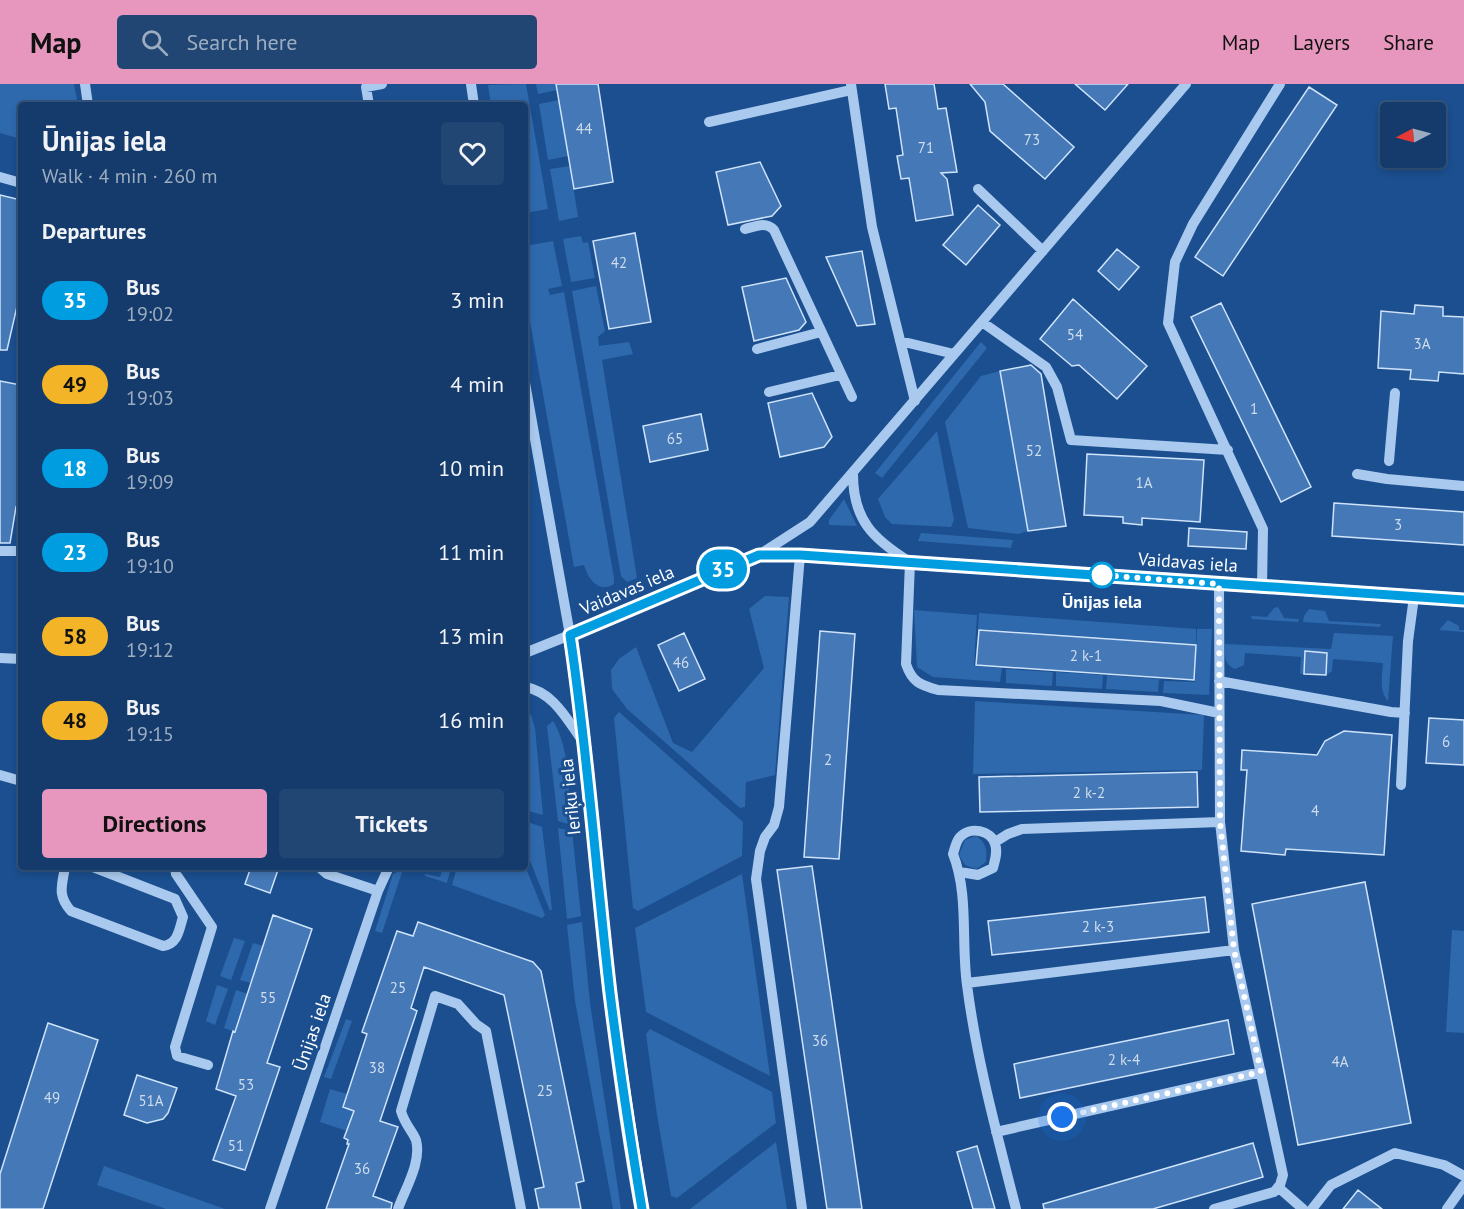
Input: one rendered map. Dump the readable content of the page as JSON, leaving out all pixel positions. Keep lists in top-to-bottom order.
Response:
{
  "streets": {
    "main road": ["Vaidavas iela", "Ieriķu iela"],
    "street": ["Ūnijas iela"]
  },
  "crossings": [
    ["Vaidavas iela", "Ieriķu iela"]
  ],
  "places": ["Ūnijas iela"],
  "lines": ["bus line 35"],
  "house_numbers": [
    "44",
    "73",
    "71",
    "42",
    "54",
    "3A",
    "1",
    "65",
    "52",
    "1A",
    "3",
    "2 k-1",
    "46",
    "6",
    "2",
    "2 k-2",
    "4",
    "2 k-3",
    "25",
    "55",
    "36",
    "2 k-4",
    "4A",
    "38",
    "53",
    "25",
    "49",
    "51A",
    "51",
    "36"
  ],
  "north": "left",
  "page": {
    "header": "Map",
    "search": "Search here",
    "nav": ["Map", "Layers", "Share"],
    "on_map": "35",
    "heading": [
      ["Ūnijas iela", "Walk · 4 min · 260 m"],
      "Departures"
    ],
    "list": [
      {
        "mark": "35",
        "name": "Bus",
        "note": "19:02",
        "value": "3 min"
      },
      {
        "mark": "49",
        "name": "Bus",
        "note": "19:03",
        "value": "4 min"
      },
      {
        "mark": "18",
        "name": "Bus",
        "note": "19:09",
        "value": "10 min"
      },
      {
        "mark": "23",
        "name": "Bus",
        "note": "19:10",
        "value": "11 min"
      },
      {
        "mark": "58",
        "name": "Bus",
        "note": "19:12",
        "value": "13 min"
      },
      {
        "mark": "48",
        "name": "Bus",
        "note": "19:15",
        "value": "16 min"
      }
    ],
    "buttons": ["Directions", "Tickets"]
  }
}
